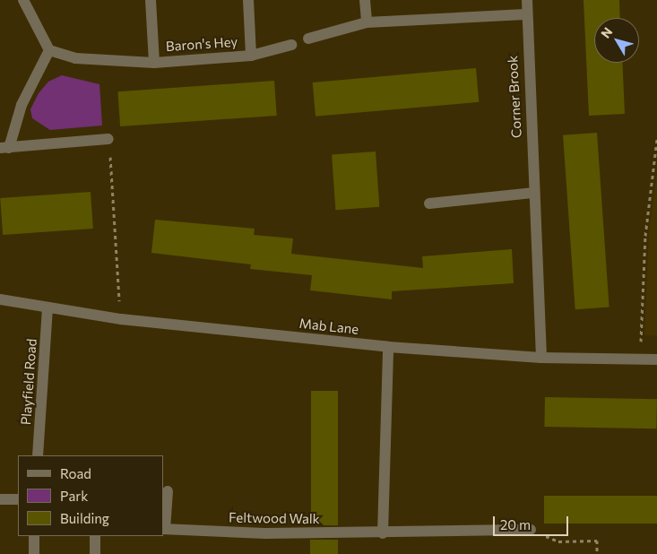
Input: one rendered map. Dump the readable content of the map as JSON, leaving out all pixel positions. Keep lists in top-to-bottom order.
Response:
{
  "streets": {
    "street": [
      "Baron's Hey",
      "Corner Brook",
      "Mab Lane",
      "Playfield Road",
      "Feltwood Walk"
    ]
  },
  "crossings": [
    ["Corner Brook", "Mab Lane"],
    ["Mab Lane", "Playfield Road"]
  ],
  "legend": ["Road", "Park", "Building"],
  "scale_bar": "20 m",
  "north": "top left"
}
